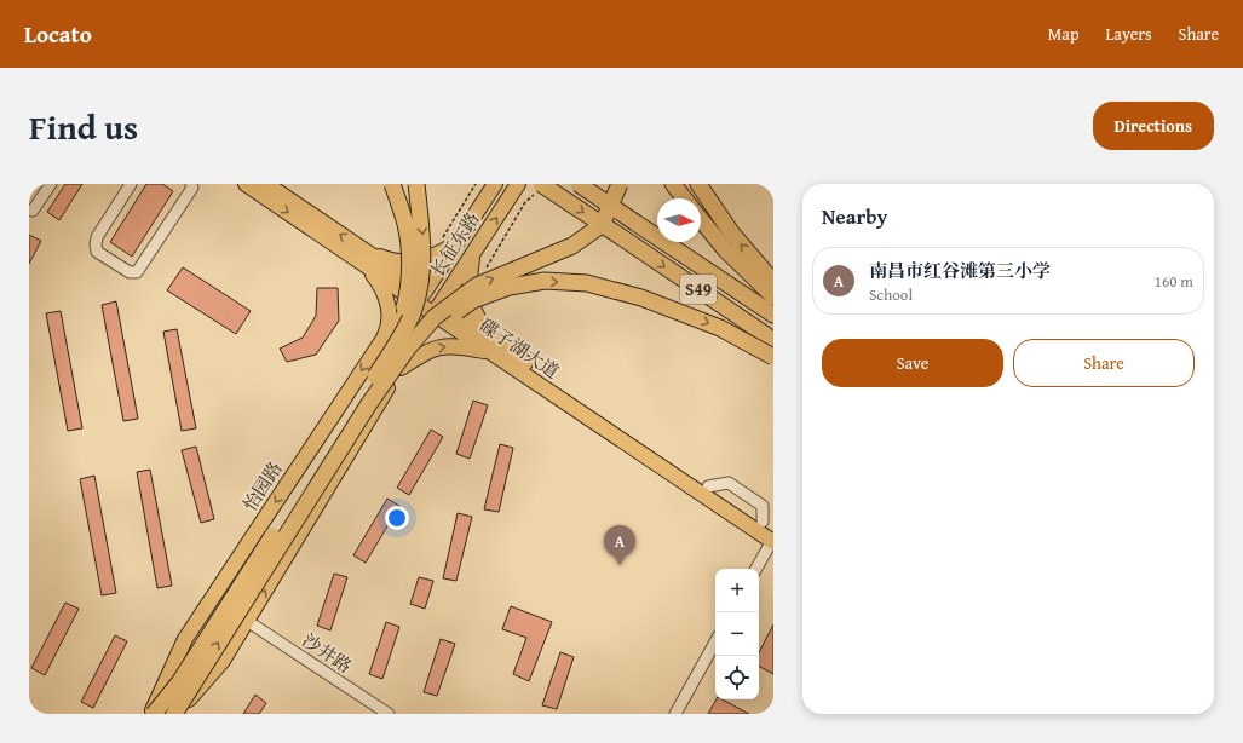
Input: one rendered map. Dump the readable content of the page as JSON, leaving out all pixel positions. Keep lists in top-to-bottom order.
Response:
{
  "streets": {
    "highway": ["S49"],
    "main road": ["长征东路", "碟子湖大道", "怡园路"],
    "street": ["沙井路"]
  },
  "crossings": [
    ["长征东路", "碟子湖大道"],
    ["长征东路", "怡园路"],
    ["碟子湖大道", "怡园路"]
  ],
  "north": "right",
  "page": {
    "header": "Locato",
    "nav": ["Map", "Layers", "Share"],
    "title": "Find us",
    "buttons": [
      "Directions",
      ["Save", "Share"]
    ],
    "heading": "Nearby",
    "list": [
      {
        "mark": "A",
        "name": "南昌市红谷滩第三小学",
        "note": "School",
        "value": "160 m"
      }
    ],
    "pins": "A",
    "map_buttons": ["+", "−"]
  }
}
